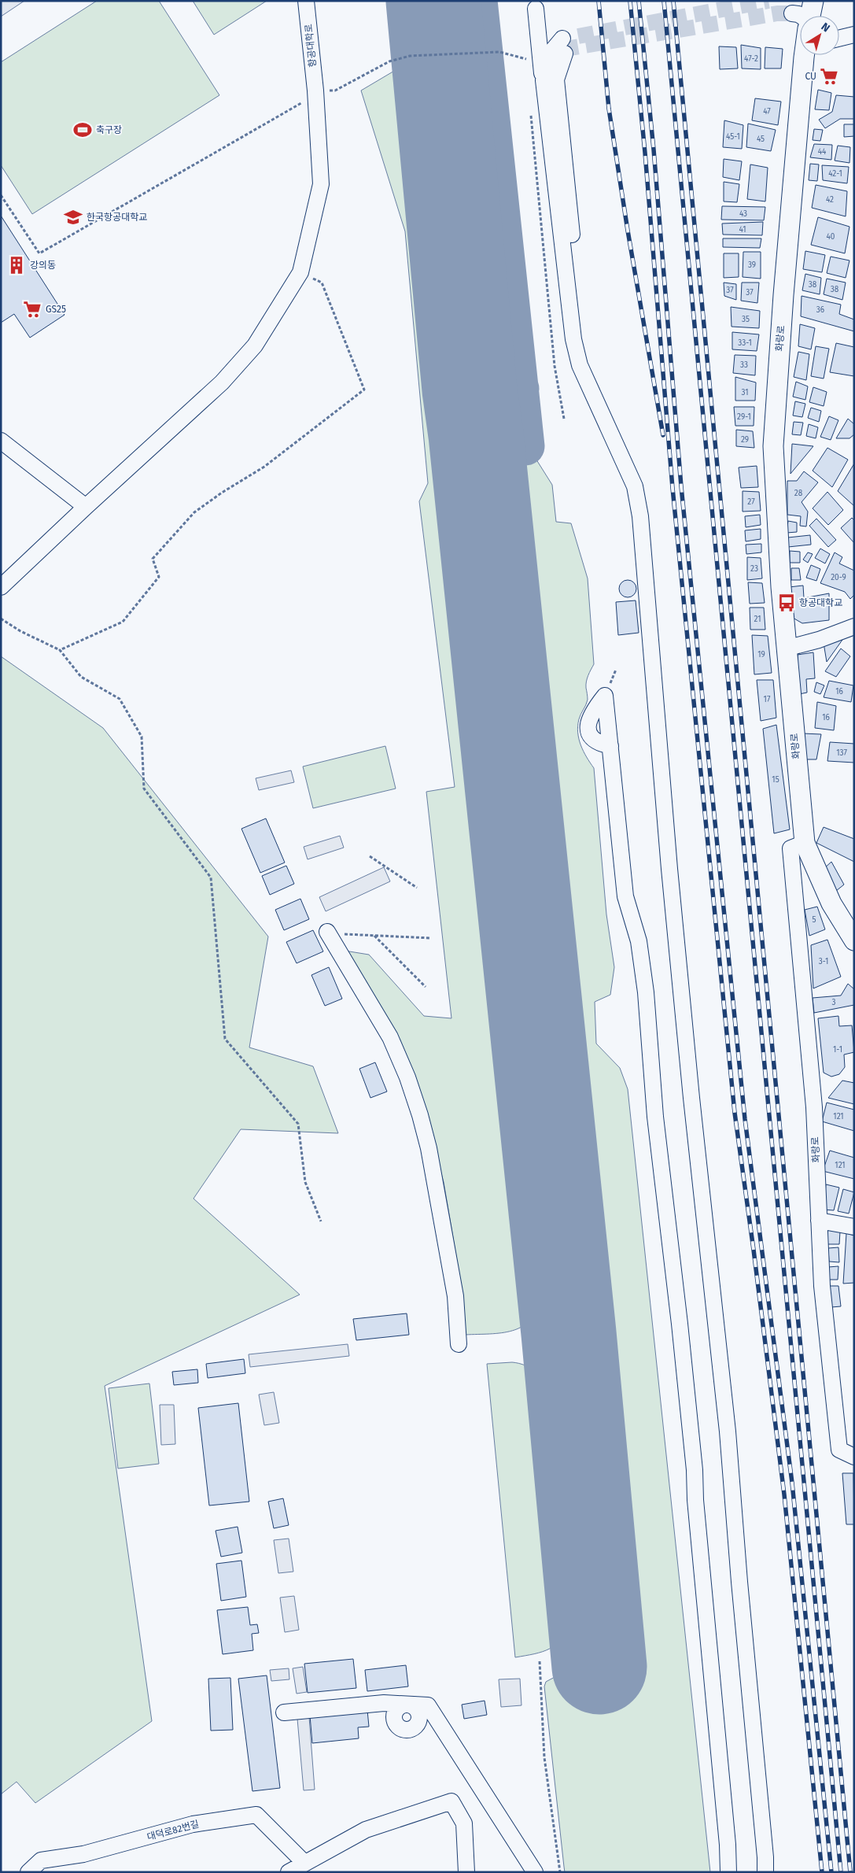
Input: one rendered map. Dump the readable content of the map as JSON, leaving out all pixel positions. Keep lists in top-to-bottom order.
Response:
{
  "streets": {
    "main road": ["화랑로"],
    "street": ["항공대학로", "대덕로82번길"]
  },
  "places": {
    "supermarket": ["CU", "GS25"],
    "sports": ["축구장"],
    "school or university": ["한국항공대학교"],
    "building": ["강의동"],
    "bus stop": ["항공대학교"]
  },
  "house_numbers": [
    "47-2",
    "47",
    "45-1",
    "45",
    "44",
    "42-1",
    "42",
    "43",
    "41",
    "40",
    "39",
    "38",
    "38",
    "37",
    "37",
    "36",
    "35",
    "33-1",
    "33",
    "31",
    "29-1",
    "29",
    "28",
    "27",
    "23",
    "20-9",
    "21",
    "19",
    "16",
    "17",
    "16",
    "137",
    "15",
    "5",
    "3-1",
    "3",
    "1-1",
    "121",
    "121"
  ],
  "north": "top right"
}
